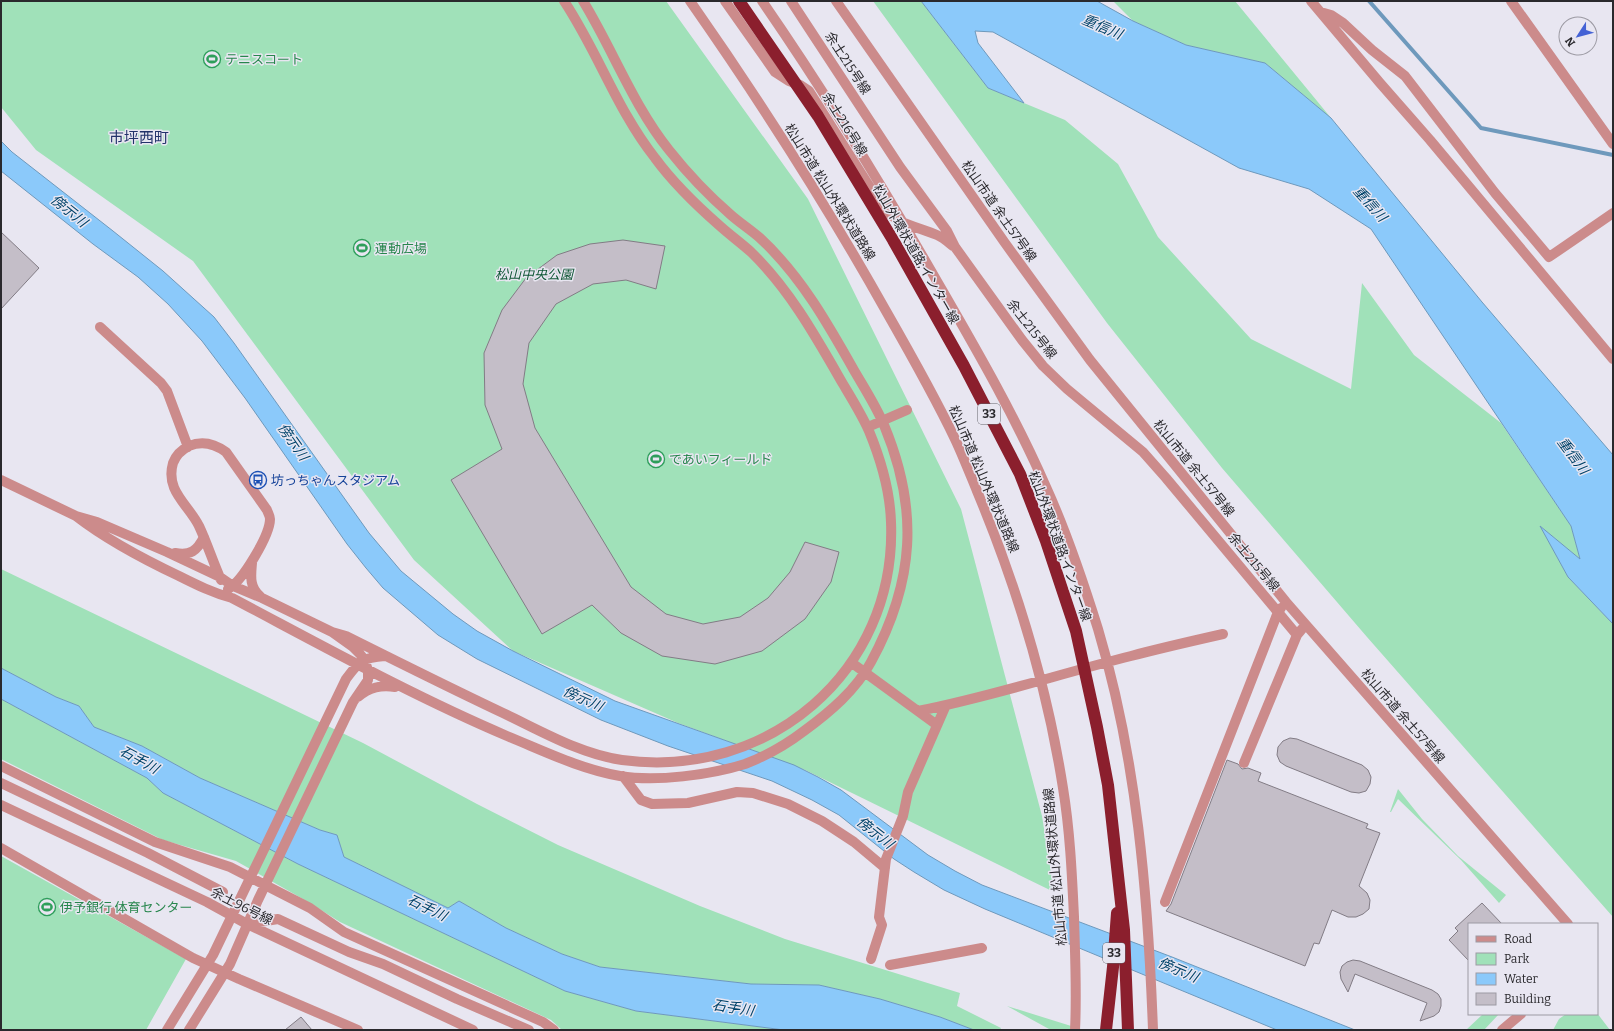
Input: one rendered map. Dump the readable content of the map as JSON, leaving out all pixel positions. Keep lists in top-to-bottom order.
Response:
{
  "streets": {
    "highway": ["松山外環状道路;インター線", "33"],
    "street": [
      "余土215号線",
      "余土216号線",
      "松山市道 松山外環状道路線",
      "松山市道 余土57号線",
      "余土96号線"
    ]
  },
  "crossings": [
    ["余土215号線", "余土216号線"],
    ["松山外環状道路;インター線", "33"]
  ],
  "districts": ["市坪西町"],
  "water": ["重信川", "傍示川", "石手川"],
  "parks": ["松山中央公園"],
  "places": {
    "sports": [
      "テニスコート",
      "運動広場",
      "であいフィールド",
      "伊予銀行 体育センター"
    ],
    "bus stop": ["坊っちゃんスタジアム"]
  },
  "legend": [
    "Road",
    "Park",
    "Water",
    "Building"
  ],
  "north": "bottom left"
}
